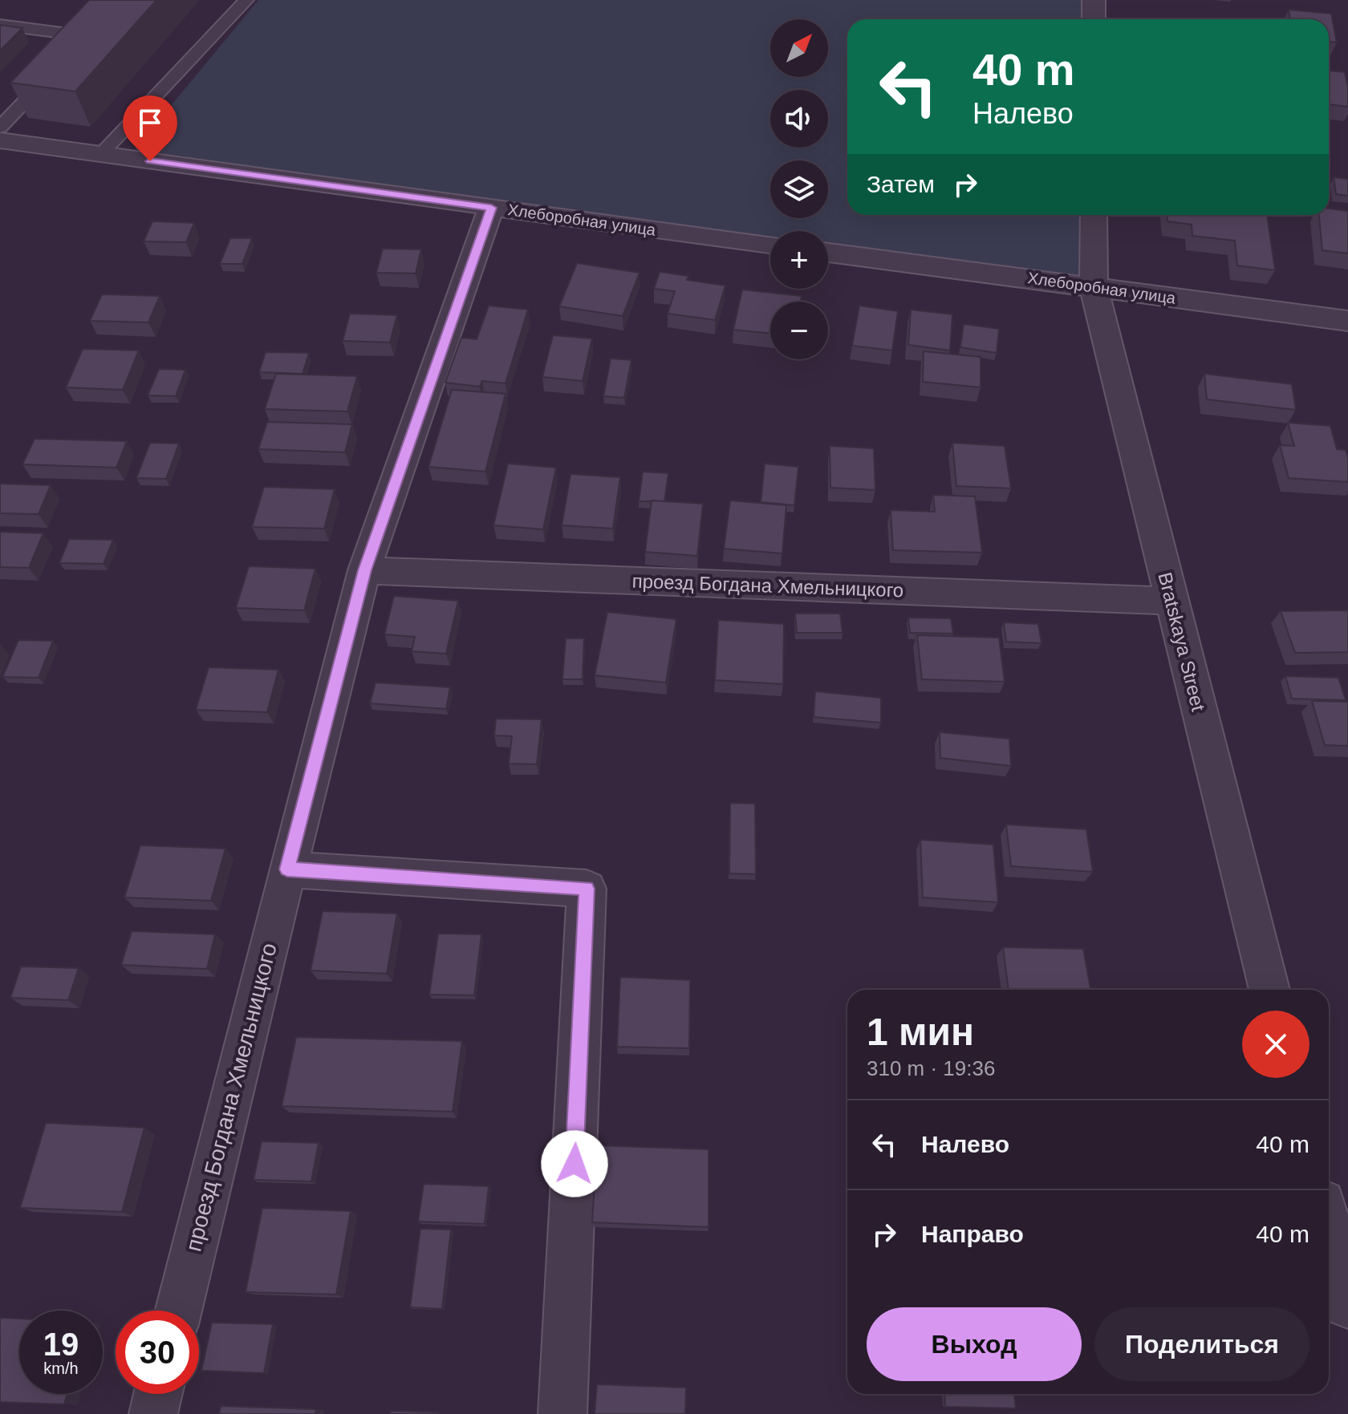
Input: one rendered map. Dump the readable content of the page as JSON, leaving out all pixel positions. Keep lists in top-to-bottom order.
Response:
{
  "streets": {
    "street": ["Хлеборобная улица", "проезд Богдана Хмельницкого", "Bratskaya Street"]
  },
  "crossings": [
    ["Хлеборобная улица", "проезд Богдана Хмельницкого"],
    ["Хлеборобная улица", "Bratskaya Street"],
    ["проезд Богдана Хмельницкого", "Bratskaya Street"]
  ],
  "north": "top right",
  "page": {
    "map_buttons": ["+", "−"],
    "turn": ["40 m", "Налево"],
    "then": "Затем",
    "heading": ["1 мин", "310 m · 19:36"],
    "list": [
      {
        "name": "Налево",
        "value": "40 m"
      },
      {
        "name": "Направо",
        "value": "40 m"
      }
    ],
    "buttons": ["Выход", "Поделиться"],
    "speed": "19 km/h",
    "limit": "30"
  }
}
